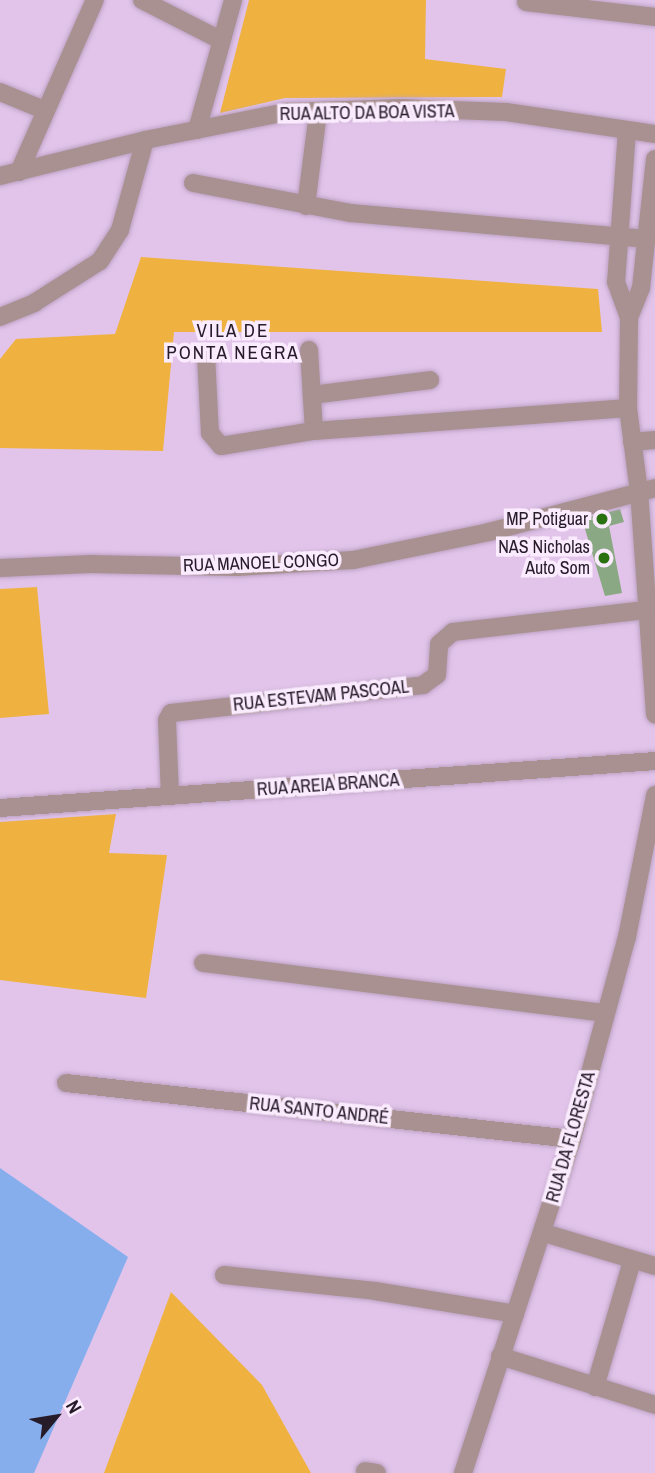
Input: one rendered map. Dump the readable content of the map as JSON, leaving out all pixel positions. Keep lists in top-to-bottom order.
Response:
{
  "streets": {
    "street": [
      "RUA ALTO DA BOA VISTA",
      "RUA MANOEL CONGO",
      "RUA ESTEVAM PASCOAL",
      "RUA AREIA BRANCA",
      "RUA SANTO ANDRÉ",
      "RUA DA FLORESTA"
    ]
  },
  "crossings": [
    ["RUA ESTEVAM PASCOAL", "RUA AREIA BRANCA"],
    ["RUA SANTO ANDRÉ", "RUA DA FLORESTA"]
  ],
  "districts": ["VILA DE PONTA NEGRA"],
  "places": ["MP Potiguar", "NAS Nicholas Auto Som"],
  "north": "top right"
}
